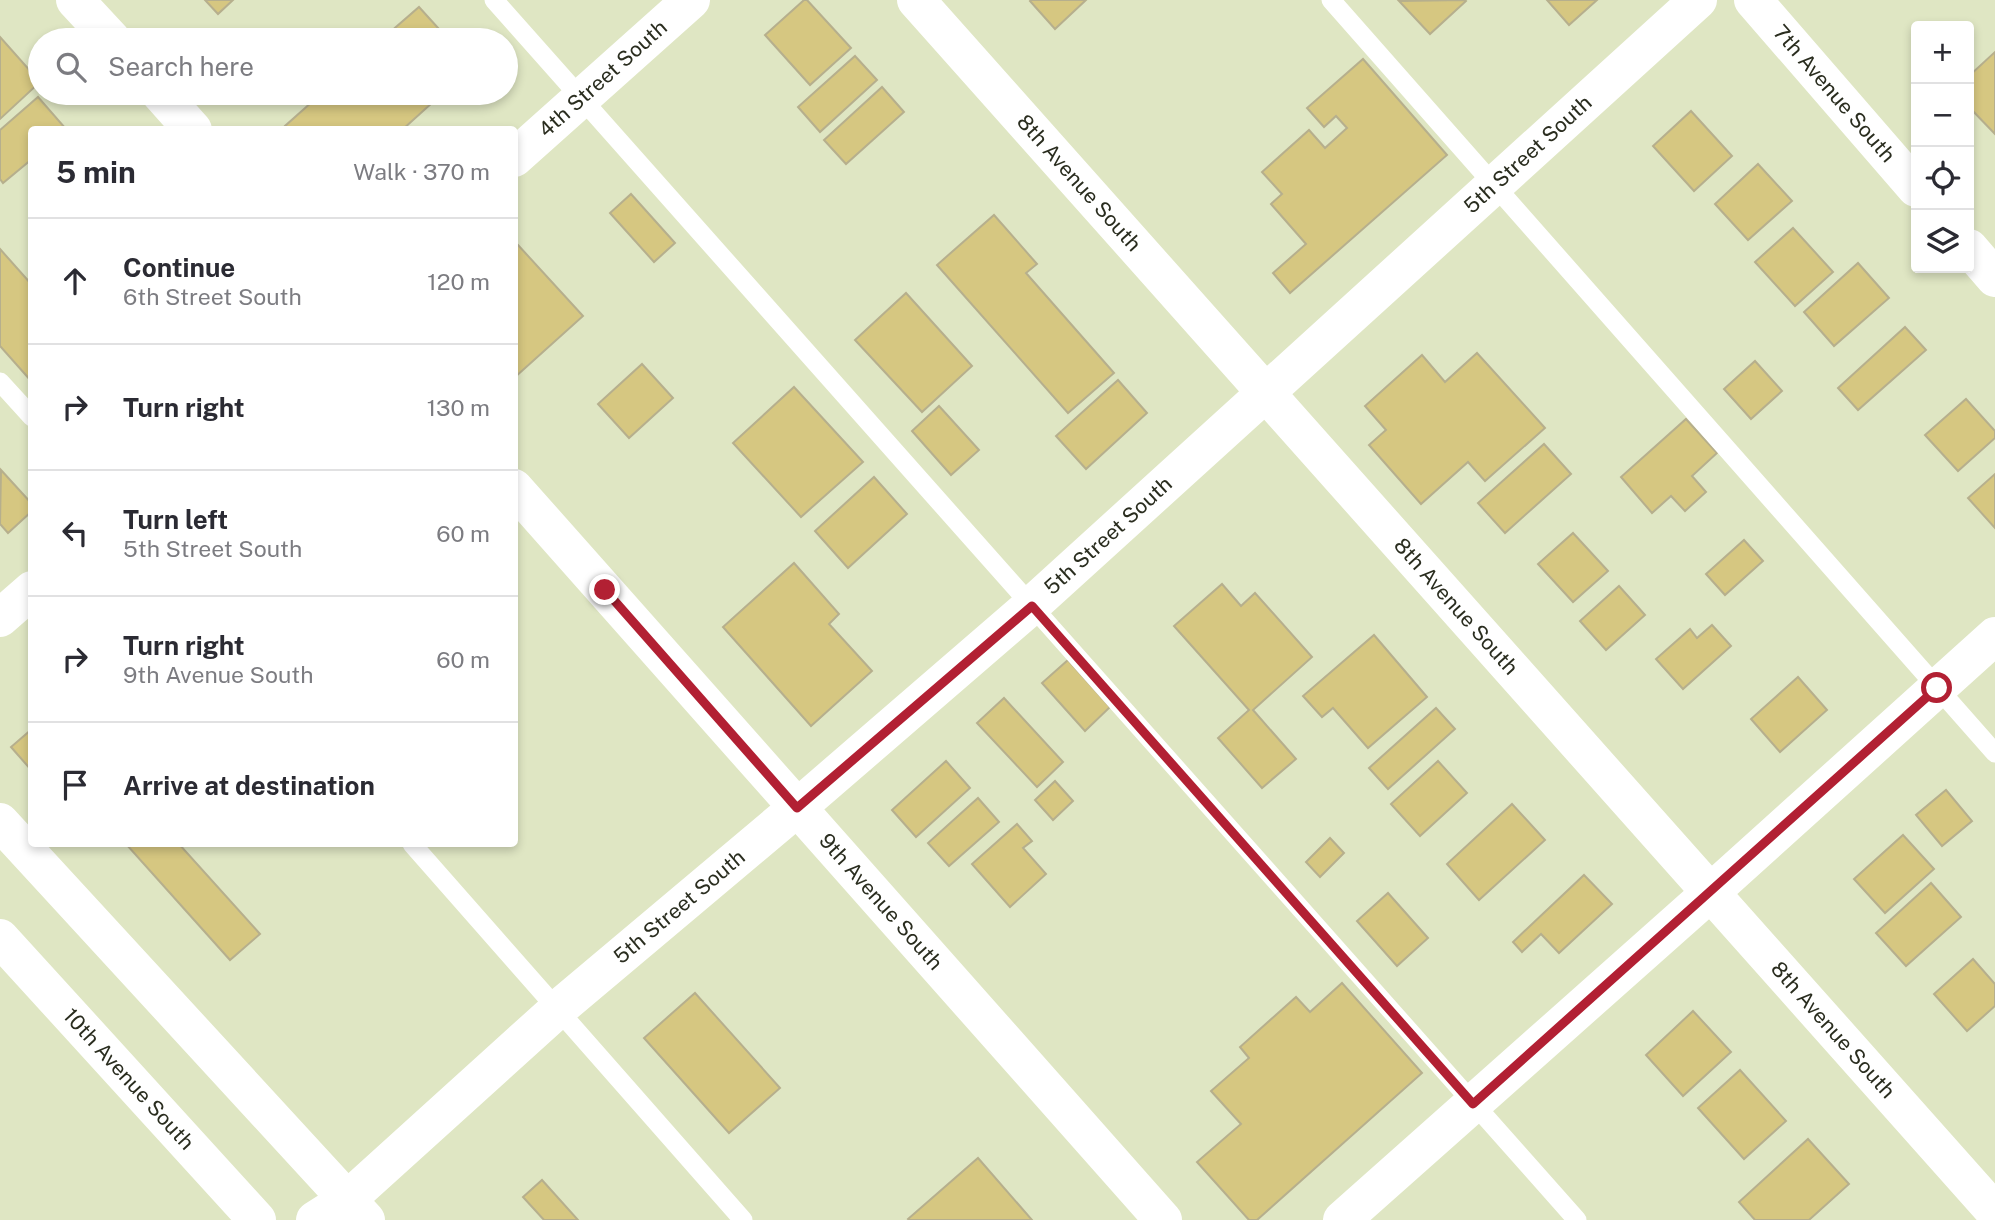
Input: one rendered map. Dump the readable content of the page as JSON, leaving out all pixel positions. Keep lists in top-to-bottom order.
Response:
{
  "streets": {
    "main road": [
      "4th Street South",
      "7th Avenue South",
      "5th Street South",
      "8th Avenue South",
      "9th Avenue South",
      "10th Avenue South"
    ]
  },
  "crossings": [
    ["5th Street South", "8th Avenue South"],
    ["5th Street South", "9th Avenue South"]
  ],
  "page": {
    "map_buttons": ["+", "−"],
    "search": "Search here",
    "heading": ["5 min", "Walk · 370 m"],
    "list": [
      ["Continue", "6th Street South", "120 m"],
      ["Turn right", "130 m"],
      ["Turn left", "5th Street South", "60 m"],
      ["Turn right", "9th Avenue South", "60 m"],
      "Arrive at destination"
    ]
  }
}
